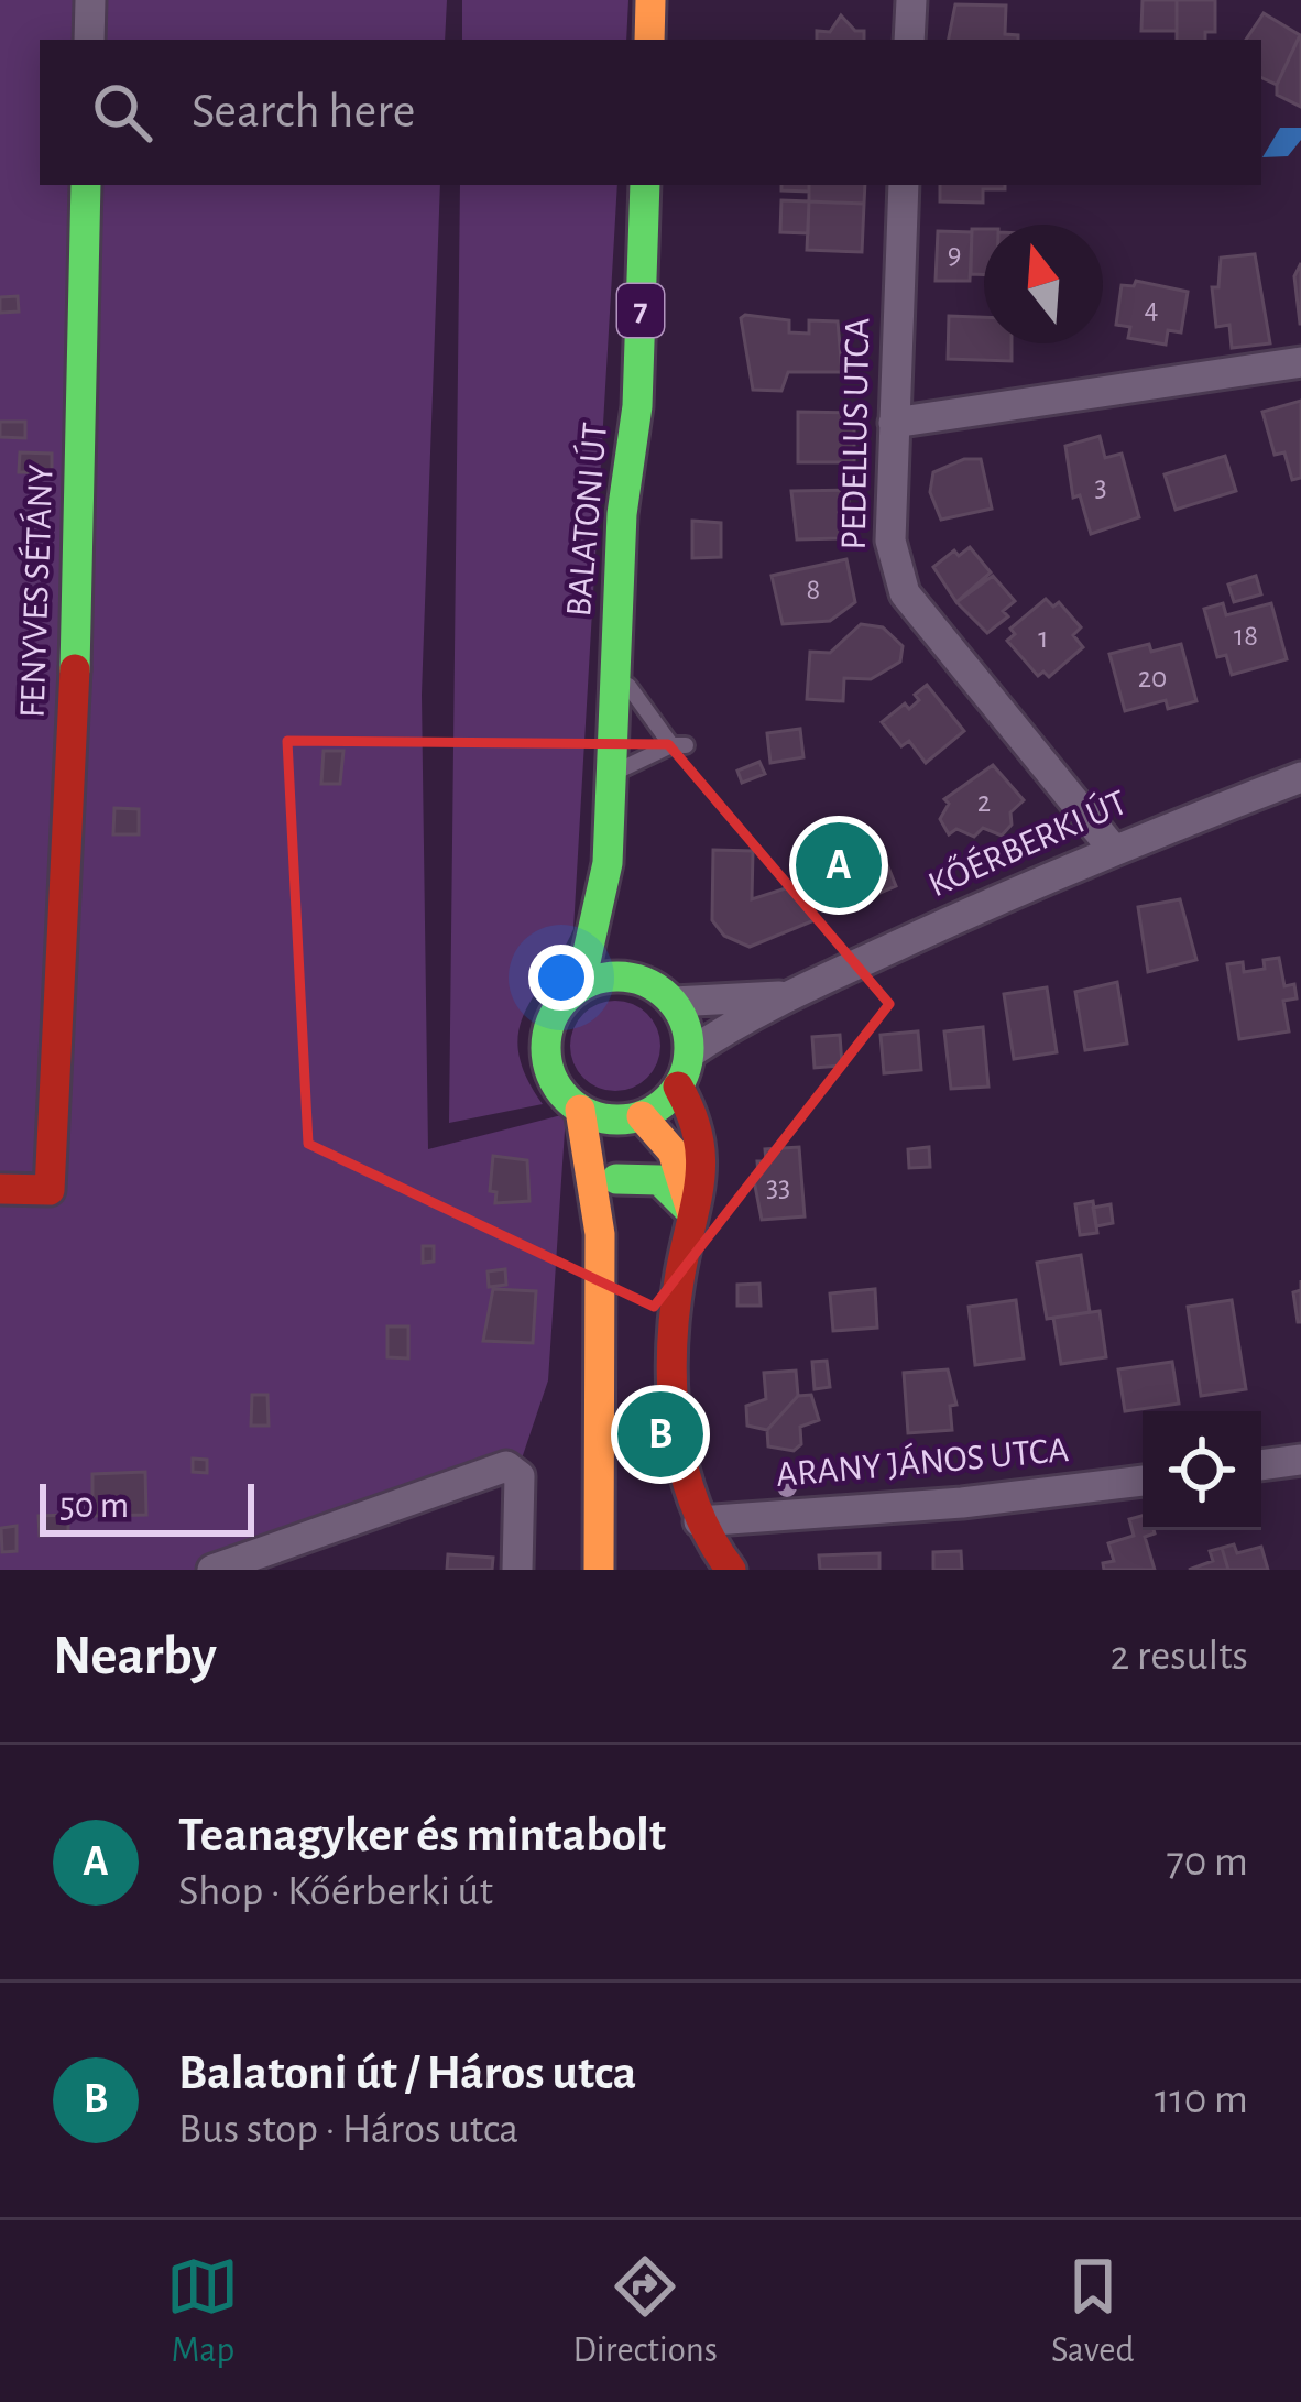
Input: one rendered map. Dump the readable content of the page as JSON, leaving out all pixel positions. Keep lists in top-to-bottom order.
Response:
{
  "streets": {
    "main road": ["7", "BALATONI ÚT", "FENYVES SÉTÁNY"],
    "street": ["PEDELLUS UTCA", "KŐÉRBERKI ÚT", "ARANY JÁNOS UTCA"]
  },
  "crossings": [
    ["7", "BALATONI ÚT"],
    ["7", "KŐÉRBERKI ÚT"],
    ["PEDELLUS UTCA", "KŐÉRBERKI ÚT"],
    ["BALATONI ÚT", "KŐÉRBERKI ÚT"]
  ],
  "house_numbers": [
    "9",
    "4",
    "3",
    "8",
    "18",
    "1",
    "20",
    "2",
    "33"
  ],
  "scale_bar": "50 m",
  "north": "top",
  "page": {
    "search": "Search here",
    "pins": ["A", "B"],
    "scale": "50 m",
    "heading": ["Nearby", "2 results"],
    "list": [
      {
        "mark": "A",
        "name": "Teanagyker és mintabolt",
        "note": "Shop · Kőérberki út",
        "value": "70 m"
      },
      {
        "mark": "B",
        "name": "Balatoni út / Háros utca",
        "note": "Bus stop · Háros utca",
        "value": "110 m"
      }
    ],
    "nav": ["Map", "Directions", "Saved"]
  }
}
